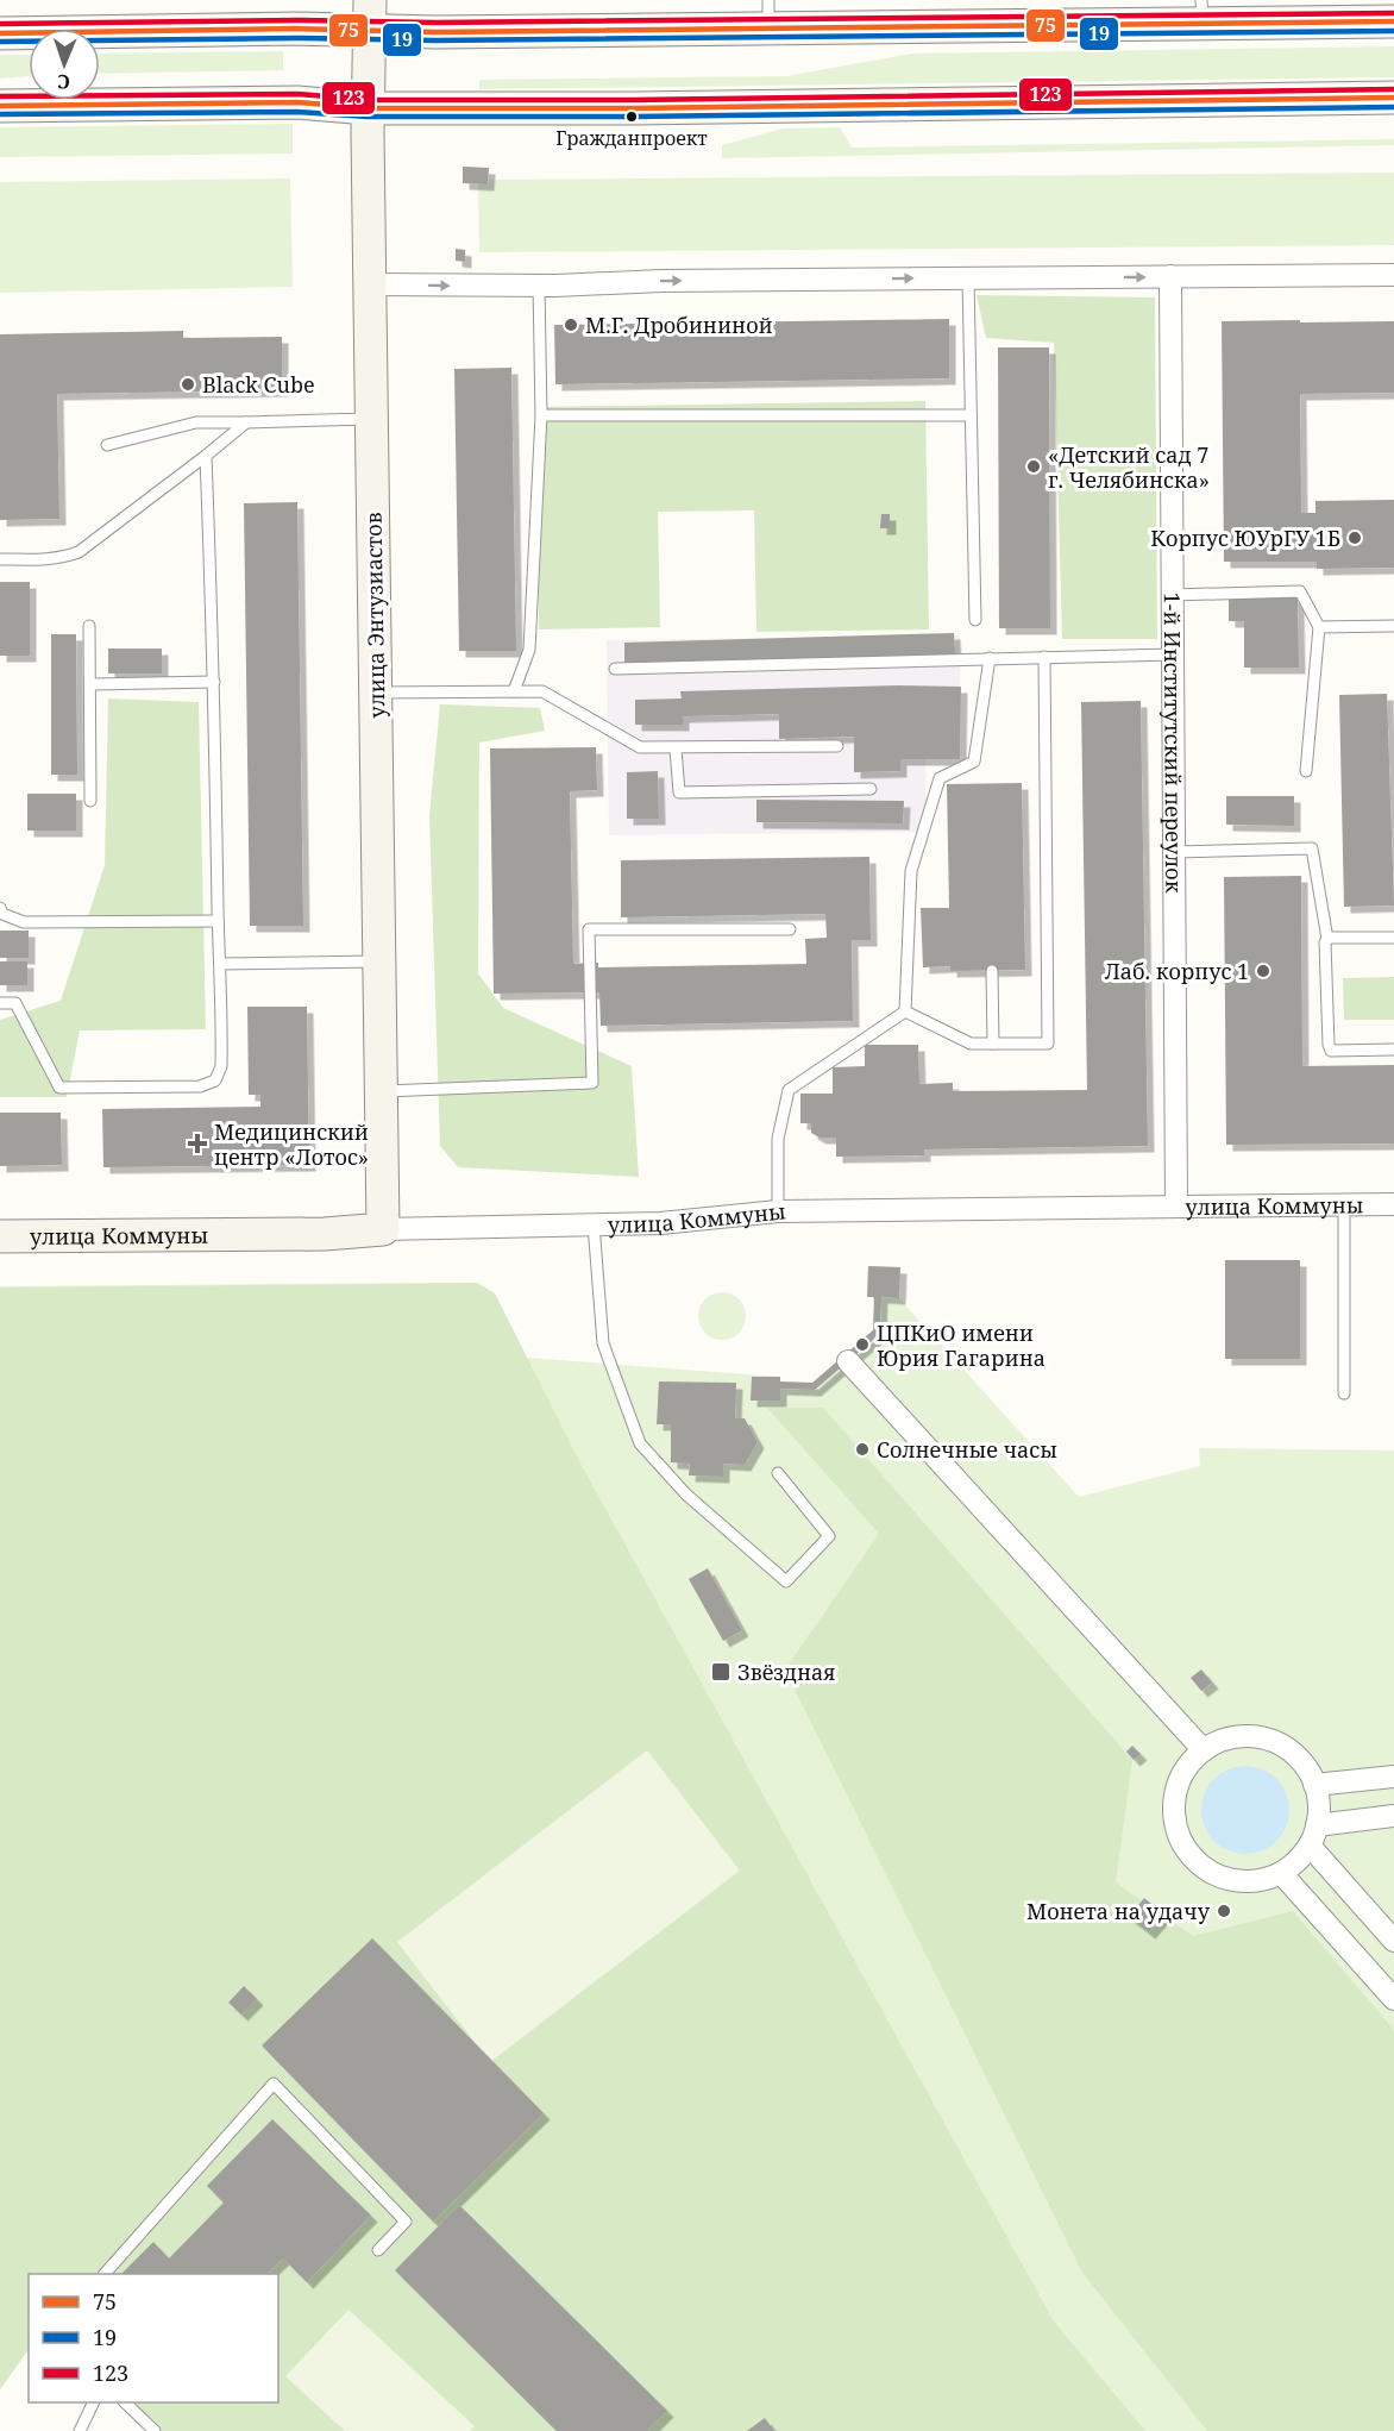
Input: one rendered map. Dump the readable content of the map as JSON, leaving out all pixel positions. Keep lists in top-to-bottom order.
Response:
{
  "streets": {
    "main road": ["улица Энтузиастов", "улица Коммуны"],
    "street": ["1-й Институтский переулок"]
  },
  "crossings": [
    ["улица Энтузиастов", "улица Коммуны"],
    ["1-й Институтский переулок", "улица Коммуны"]
  ],
  "places": {
    "other": [
      "Гражданпроект",
      "М.Г. Дробининой",
      "Black Cube",
      "«Детский сад 7 г. Челябинска»",
      "Корпус ЮУрГУ 1Б",
      "Лаб. корпус 1",
      "ЦПКиО имени Юрия Гагарина",
      "Солнечные часы",
      "Монета на удачу"
    ],
    "health": ["Медицинский центр «Лотос»"],
    "transit": ["Звёздная"]
  },
  "lines": ["transit line 123", "transit line 75", "transit line 19"],
  "legend": ["75", "19", "123"],
  "north": "bottom"
}
